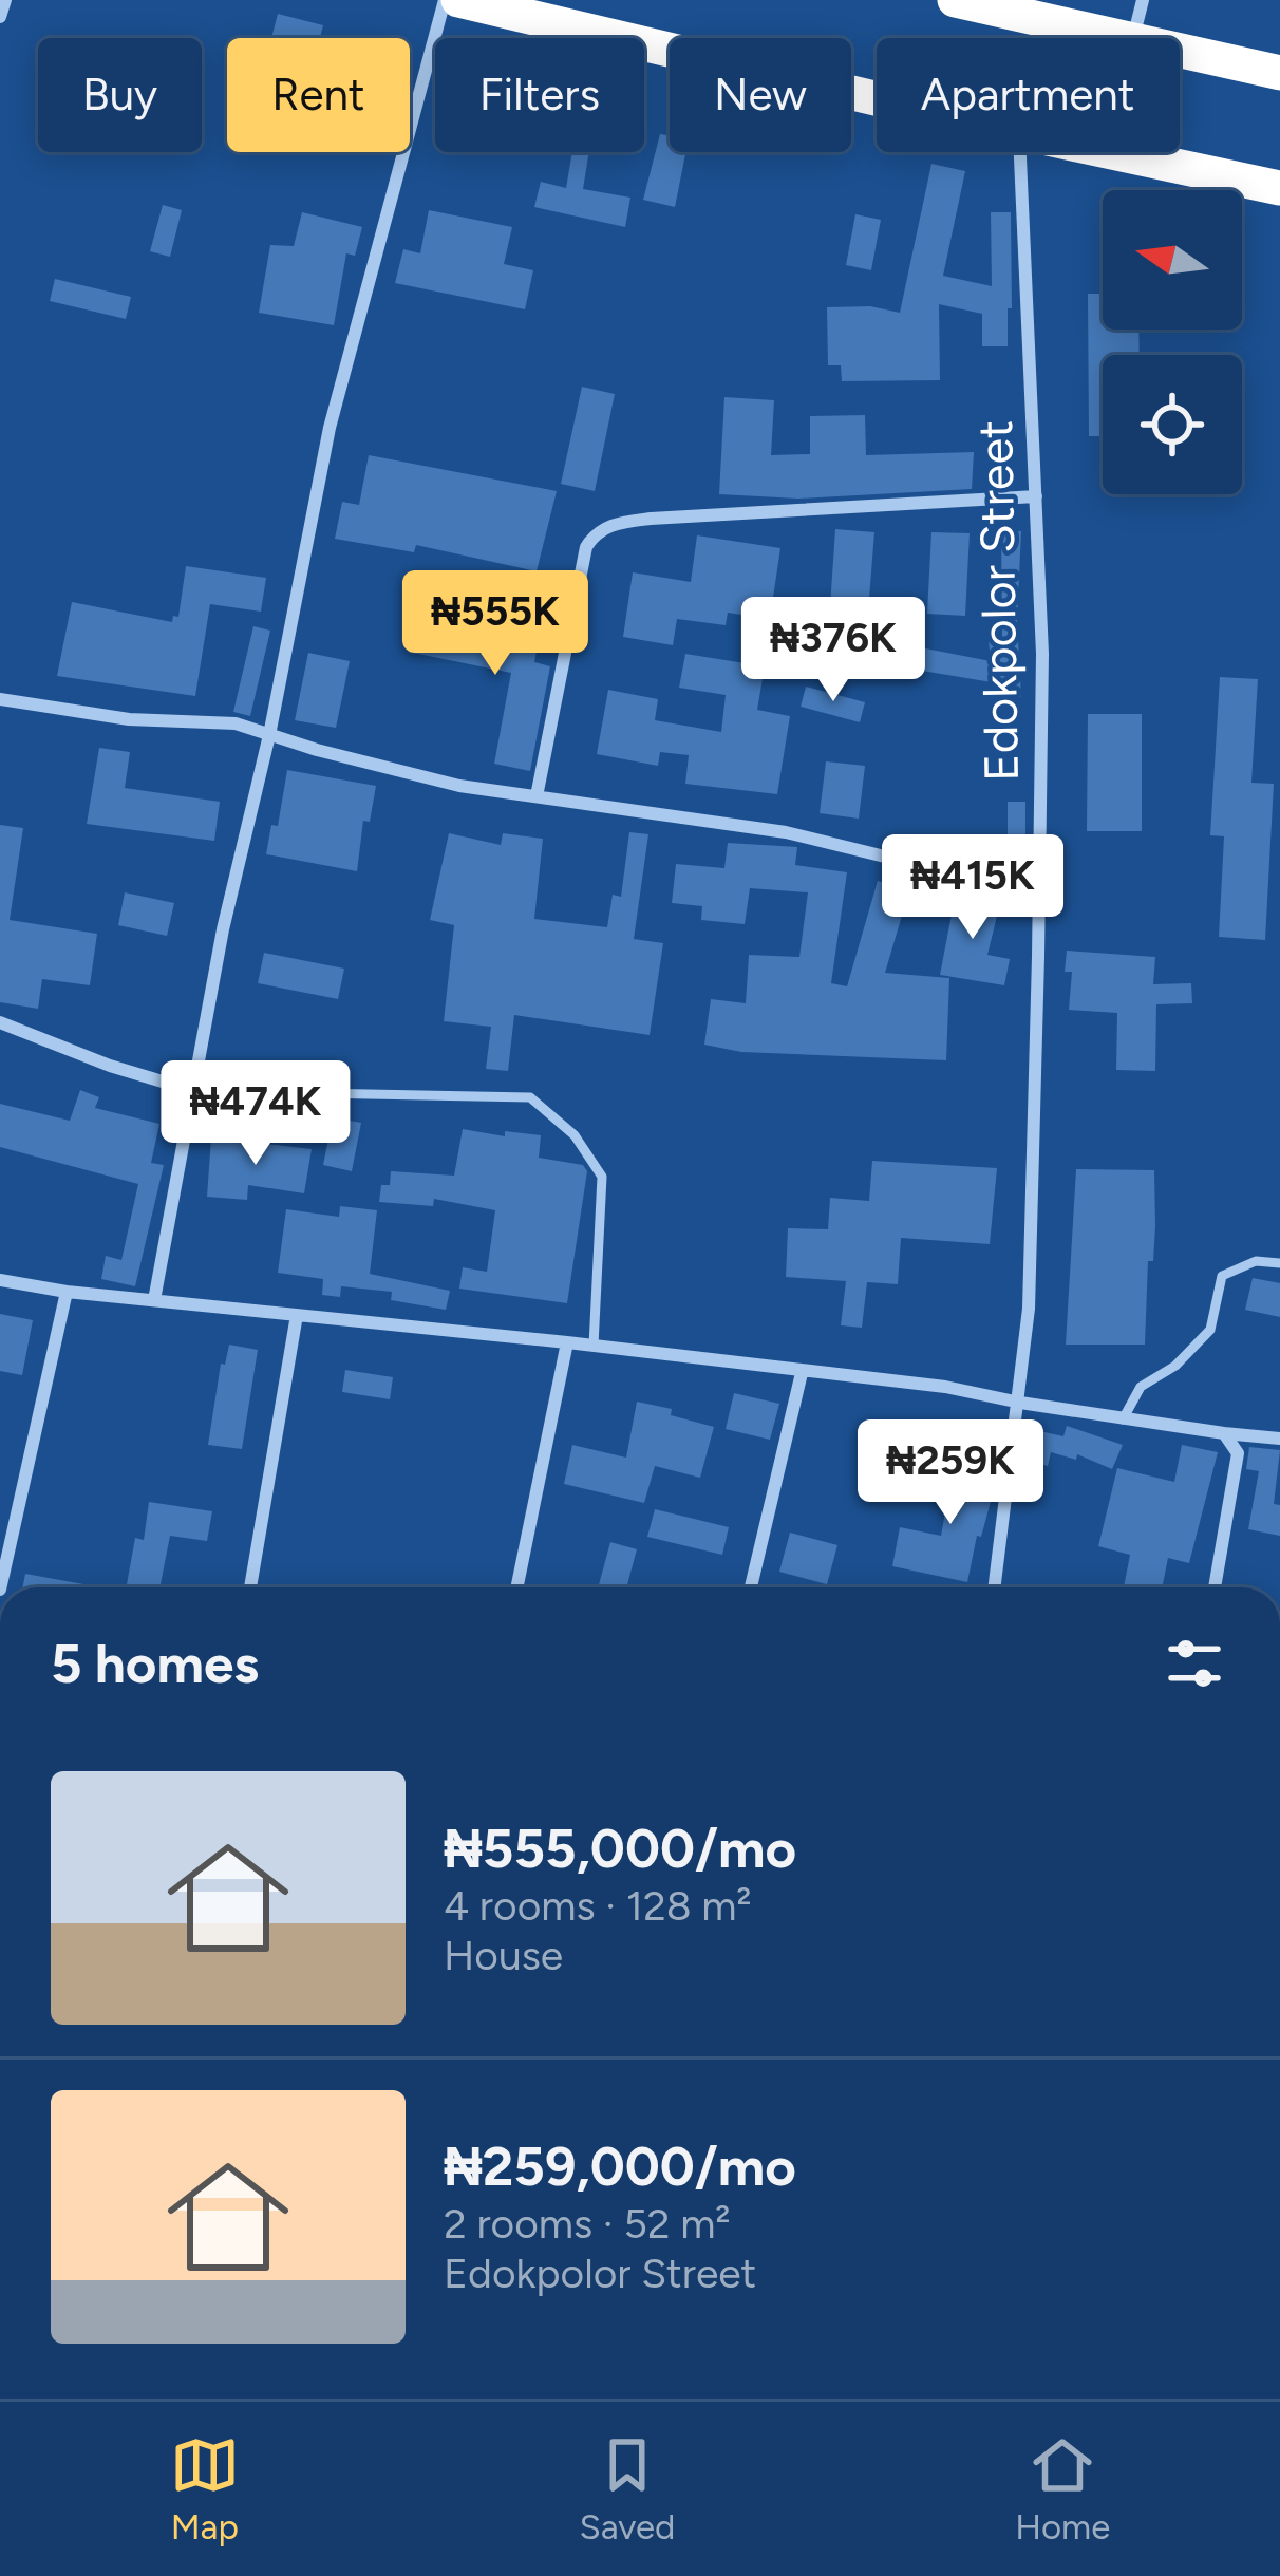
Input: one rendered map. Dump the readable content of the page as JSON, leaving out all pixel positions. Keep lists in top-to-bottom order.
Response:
{
  "streets": {
    "street": ["Edokpolor Street"]
  },
  "north": "left",
  "page": {
    "chip": [
      "Buy",
      "Rent",
      "Filters",
      "New",
      "Apartment"
    ],
    "price": [
      "₦555K",
      "₦376K",
      "₦415K",
      "₦474K",
      "₦259K"
    ],
    "heading": "5 homes",
    "list": [
      {
        "name": "₦555,000/mo",
        "note": "4 rooms · 128 m² · House"
      },
      {
        "name": "₦259,000/mo",
        "note": "2 rooms · 52 m² · Edokpolor Street"
      }
    ],
    "tabs": ["Map", "Saved", "Home"]
  }
}
